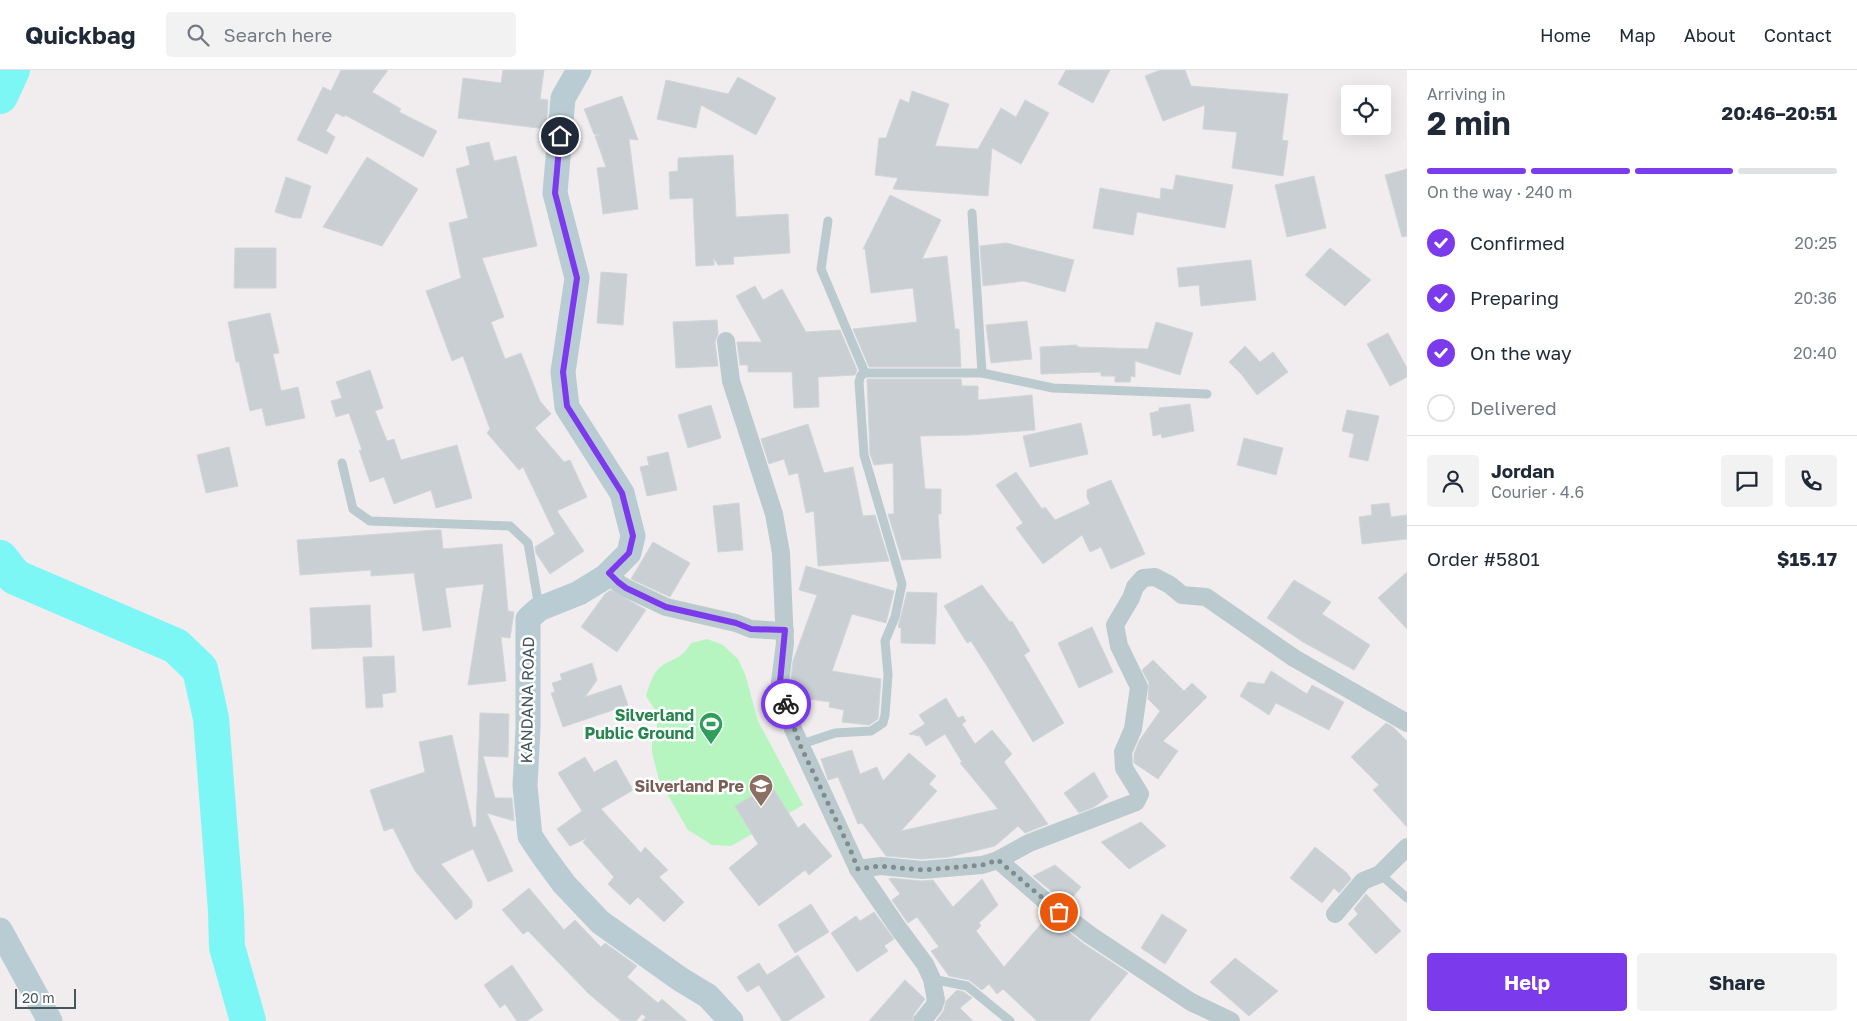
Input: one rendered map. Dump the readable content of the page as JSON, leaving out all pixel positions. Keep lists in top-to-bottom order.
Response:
{
  "streets": {
    "street": ["KANDANA ROAD"]
  },
  "places": {
    "sports": ["Silverland Public Ground"],
    "school or university": ["Silverland Pre"]
  },
  "scale_bar": "20 m",
  "page": {
    "header": "Quickbag",
    "search": "Search here",
    "nav": [
      "Home",
      "Map",
      "About",
      "Contact"
    ],
    "heading": ["2 min", "Arriving in", "20:46–20:51"],
    "panel": [
      "Jordan",
      "Courier · 4.6",
      "Order #5801",
      "$15.17"
    ],
    "bar": "On the way · 240 m",
    "list": [
      ["Confirmed", "20:25"],
      ["Preparing", "20:36"],
      ["On the way", "20:40"],
      "Delivered"
    ],
    "buttons": ["Help", "Share"],
    "scale": "20 m"
  }
}
